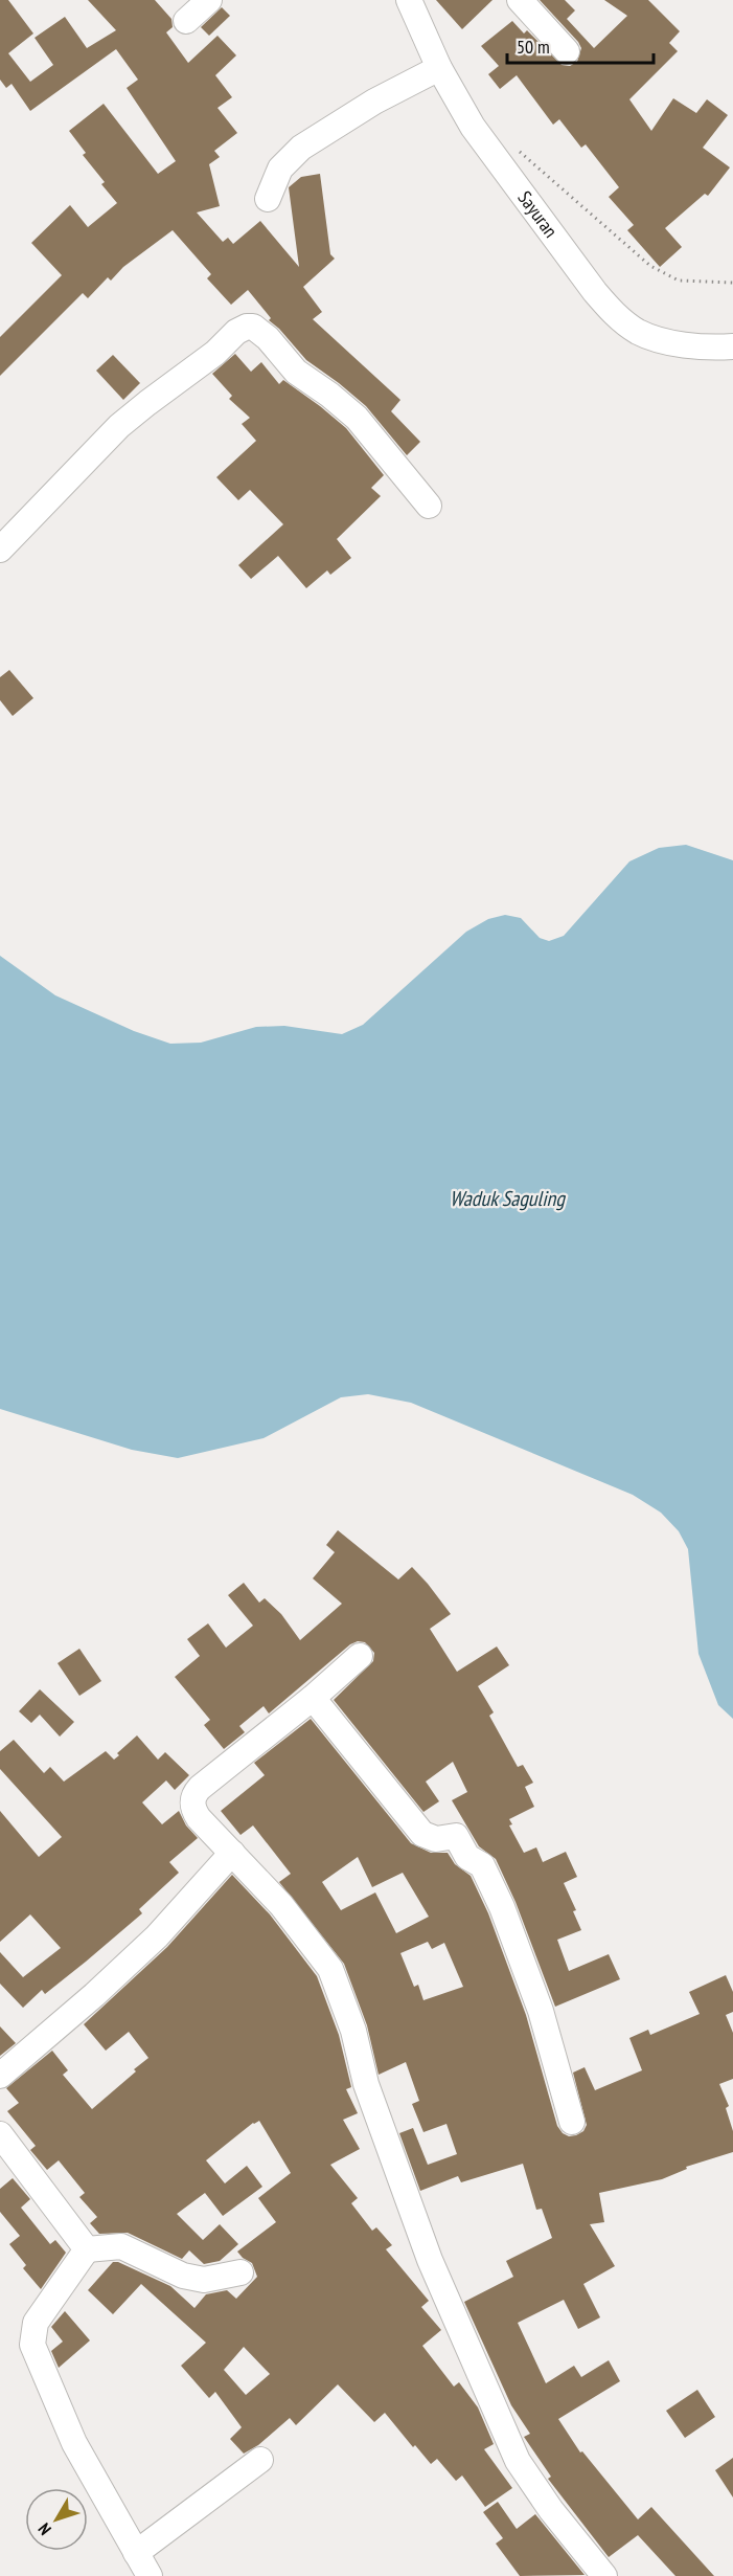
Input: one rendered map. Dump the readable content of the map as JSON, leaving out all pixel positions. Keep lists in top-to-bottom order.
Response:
{
  "streets": {
    "street": ["Sayuran"]
  },
  "water": ["Waduk Saguling"],
  "scale_bar": "50 m",
  "north": "bottom left"
}
